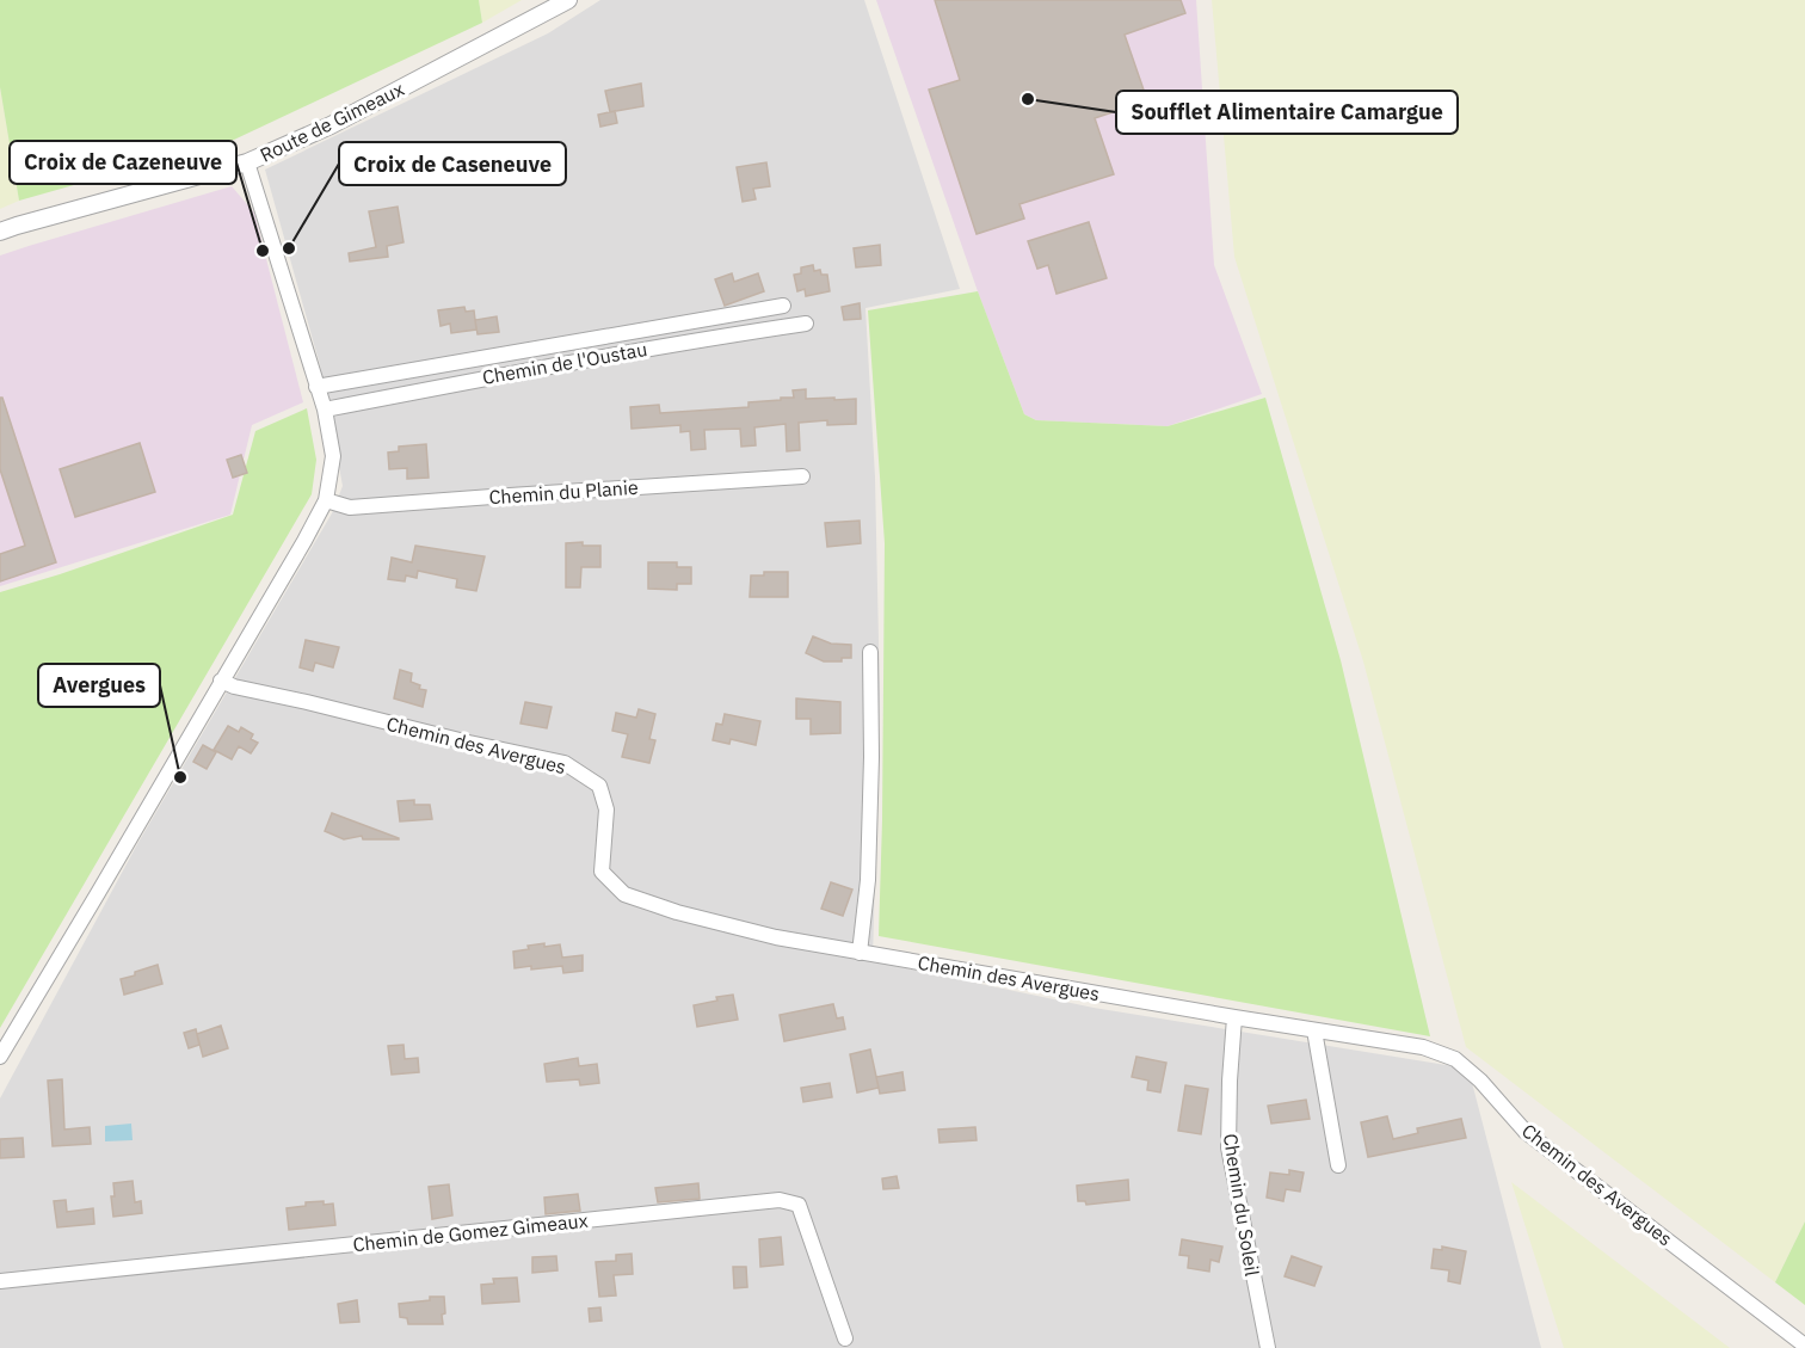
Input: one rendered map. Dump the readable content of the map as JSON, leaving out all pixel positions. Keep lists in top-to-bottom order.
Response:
{
  "streets": {
    "street": [
      "Route de Gimeaux",
      "Chemin de l'Oustau",
      "Chemin du Planie",
      "Chemin des Avergues",
      "Chemin du Soleil",
      "Chemin de Gomez Gimeaux"
    ]
  },
  "crossings": [
    ["Chemin des Avergues", "Chemin du Soleil"]
  ],
  "places": [
    "Soufflet Alimentaire Camargue",
    "Croix de Caseneuve",
    "Croix de Cazeneuve",
    "Avergues"
  ]
}
